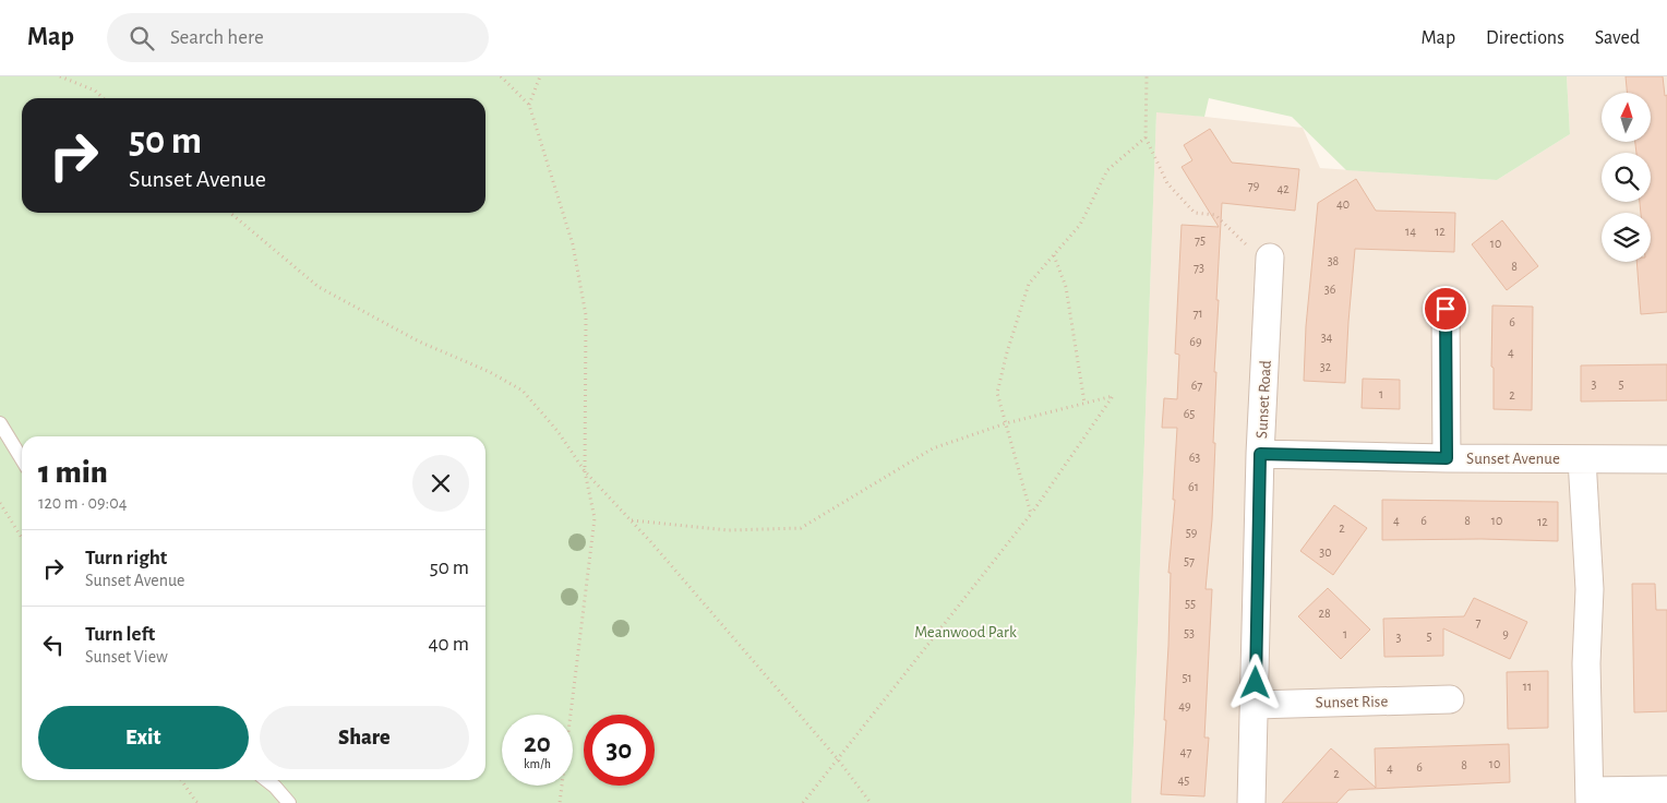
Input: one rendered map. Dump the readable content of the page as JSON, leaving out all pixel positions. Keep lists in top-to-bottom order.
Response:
{
  "streets": {
    "street": ["Sunset Road", "Sunset Avenue", "Sunset Rise"]
  },
  "crossings": [
    ["Sunset Road", "Sunset Avenue"],
    ["Sunset Road", "Sunset Rise"]
  ],
  "parks": ["Meanwood Park"],
  "house_numbers": [
    "79",
    "42",
    "40",
    "14",
    "12",
    "75",
    "10",
    "38",
    "8",
    "73",
    "36",
    "71",
    "6",
    "34",
    "69",
    "4",
    "32",
    "3",
    "5",
    "67",
    "1",
    "2",
    "65",
    "63",
    "61",
    "4",
    "6",
    "8",
    "10",
    "12",
    "2",
    "59",
    "30",
    "57",
    "55",
    "28",
    "7",
    "53",
    "1",
    "9",
    "5",
    "3",
    "51",
    "11",
    "49",
    "47",
    "10",
    "8",
    "6",
    "4",
    "2",
    "45"
  ],
  "north": "top",
  "page": {
    "header": "Map",
    "search": "Search here",
    "nav": ["Map", "Directions", "Saved"],
    "turn": ["50 m", "Sunset Avenue"],
    "heading": ["1 min", "120 m · 09:04"],
    "list": [
      {
        "name": "Turn right",
        "note": "Sunset Avenue",
        "value": "50 m"
      },
      {
        "name": "Turn left",
        "note": "Sunset View",
        "value": "40 m"
      }
    ],
    "buttons": ["Exit", "Share"],
    "speed": "20 km/h",
    "limit": "30"
  }
}
